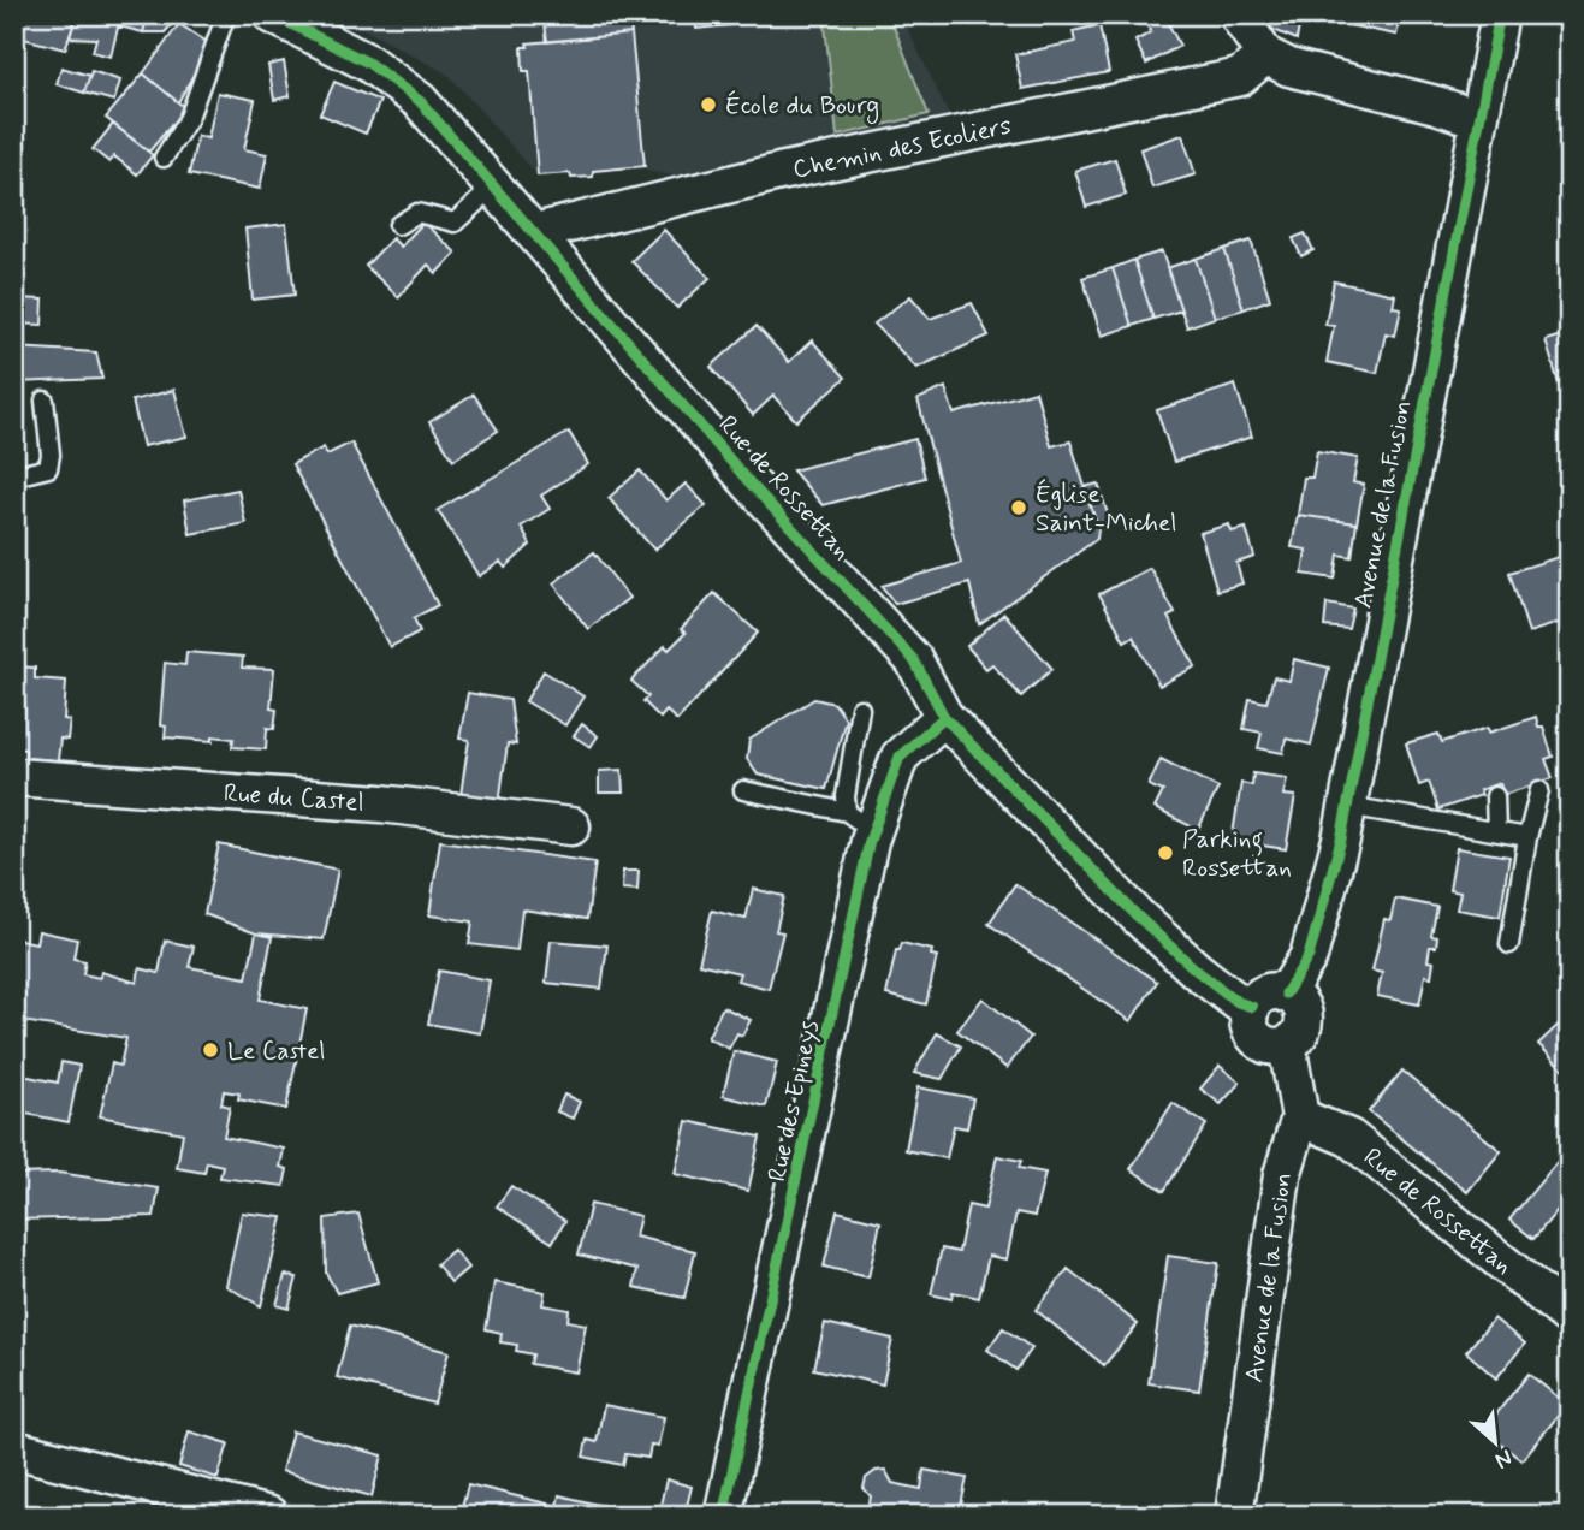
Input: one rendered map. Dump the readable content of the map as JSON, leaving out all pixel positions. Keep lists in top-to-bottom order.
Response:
{
  "streets": {
    "street": [
      "Chemin des Ecoliers",
      "Rue de Rossettan",
      "Avenue de la Fusion",
      "Rue du Castel",
      "Rue des Epineys"
    ]
  },
  "crossings": [
    ["Chemin des Ecoliers", "Rue de Rossettan"],
    ["Rue de Rossettan", "Avenue de la Fusion"],
    ["Rue de Rossettan", "Rue des Epineys"]
  ],
  "places": [
    "École du Bourg",
    "Église Saint-Michel",
    "Parking Rossettan",
    "Le Castel"
  ],
  "north": "bottom right"
}
